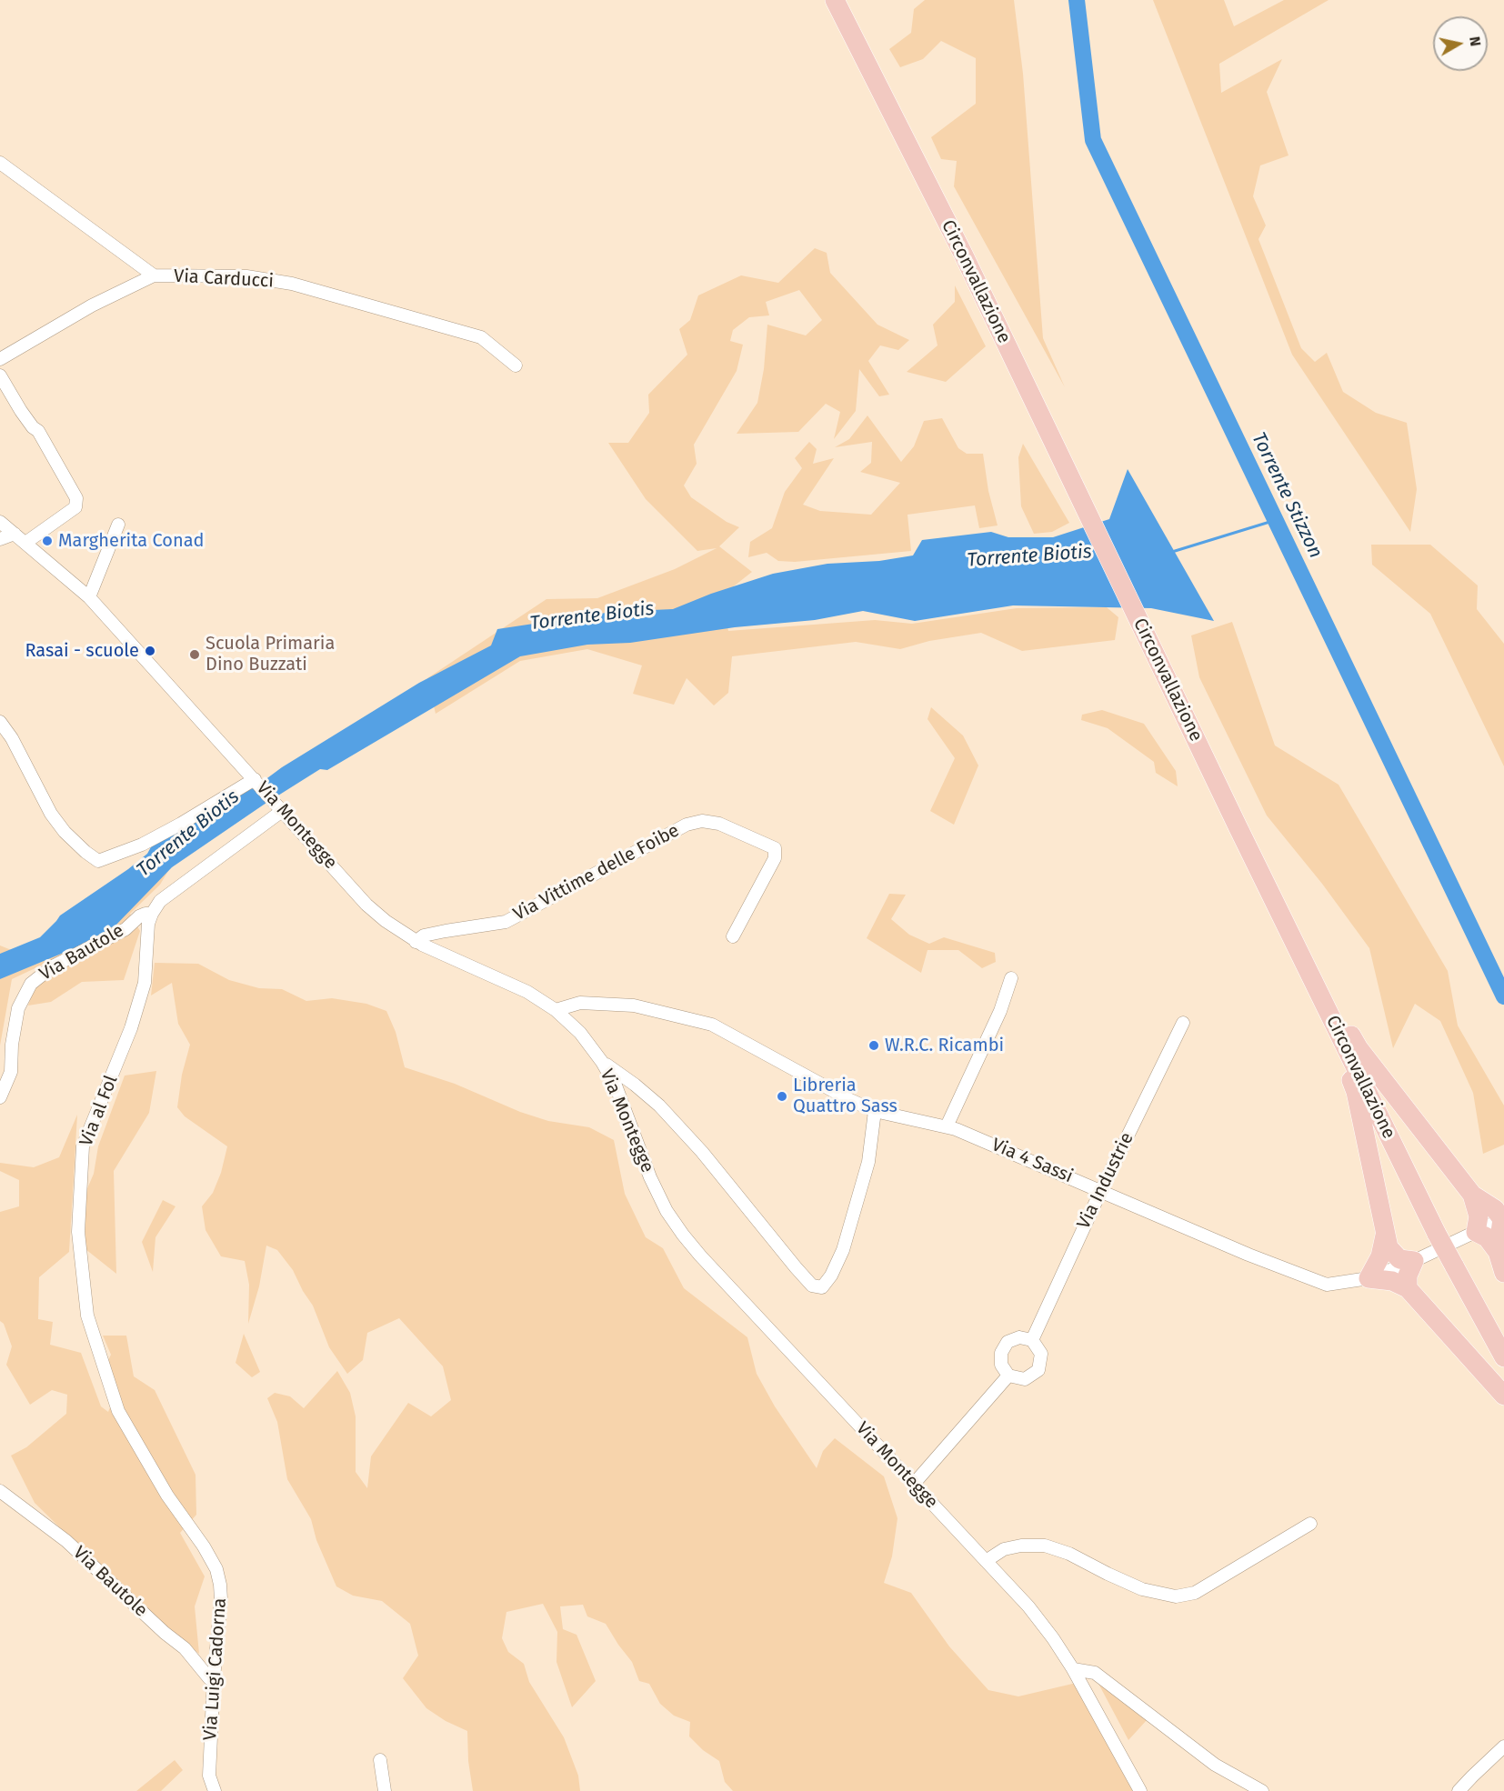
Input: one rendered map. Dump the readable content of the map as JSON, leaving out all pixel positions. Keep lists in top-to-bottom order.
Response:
{
  "streets": {
    "highway": ["Circonvallazione"],
    "street": [
      "Via Carducci",
      "Via Montegge",
      "Via Vittime delle Foibe",
      "Via Bautole",
      "Via al Fol",
      "Via 4 Sassi",
      "Via Industrie",
      "Via Luigi Cadorna"
    ]
  },
  "crossings": [
    ["Via Montegge", "Via Vittime delle Foibe"],
    ["Via Montegge", "Via 4 Sassi"],
    ["Via Bautole", "Via al Fol"],
    ["Via Bautole", "Via Luigi Cadorna"],
    ["Via al Fol", "Via Luigi Cadorna"],
    ["Via 4 Sassi", "Via Industrie"]
  ],
  "water": ["Torrente Stizzon", "Torrente Biotis"],
  "places": [
    "Margherita Conad",
    "Rasai - scuole",
    "Scuola Primaria Dino Buzzati",
    "W.R.C. Ricambi",
    "Libreria Quattro Sass"
  ],
  "north": "right"
}
